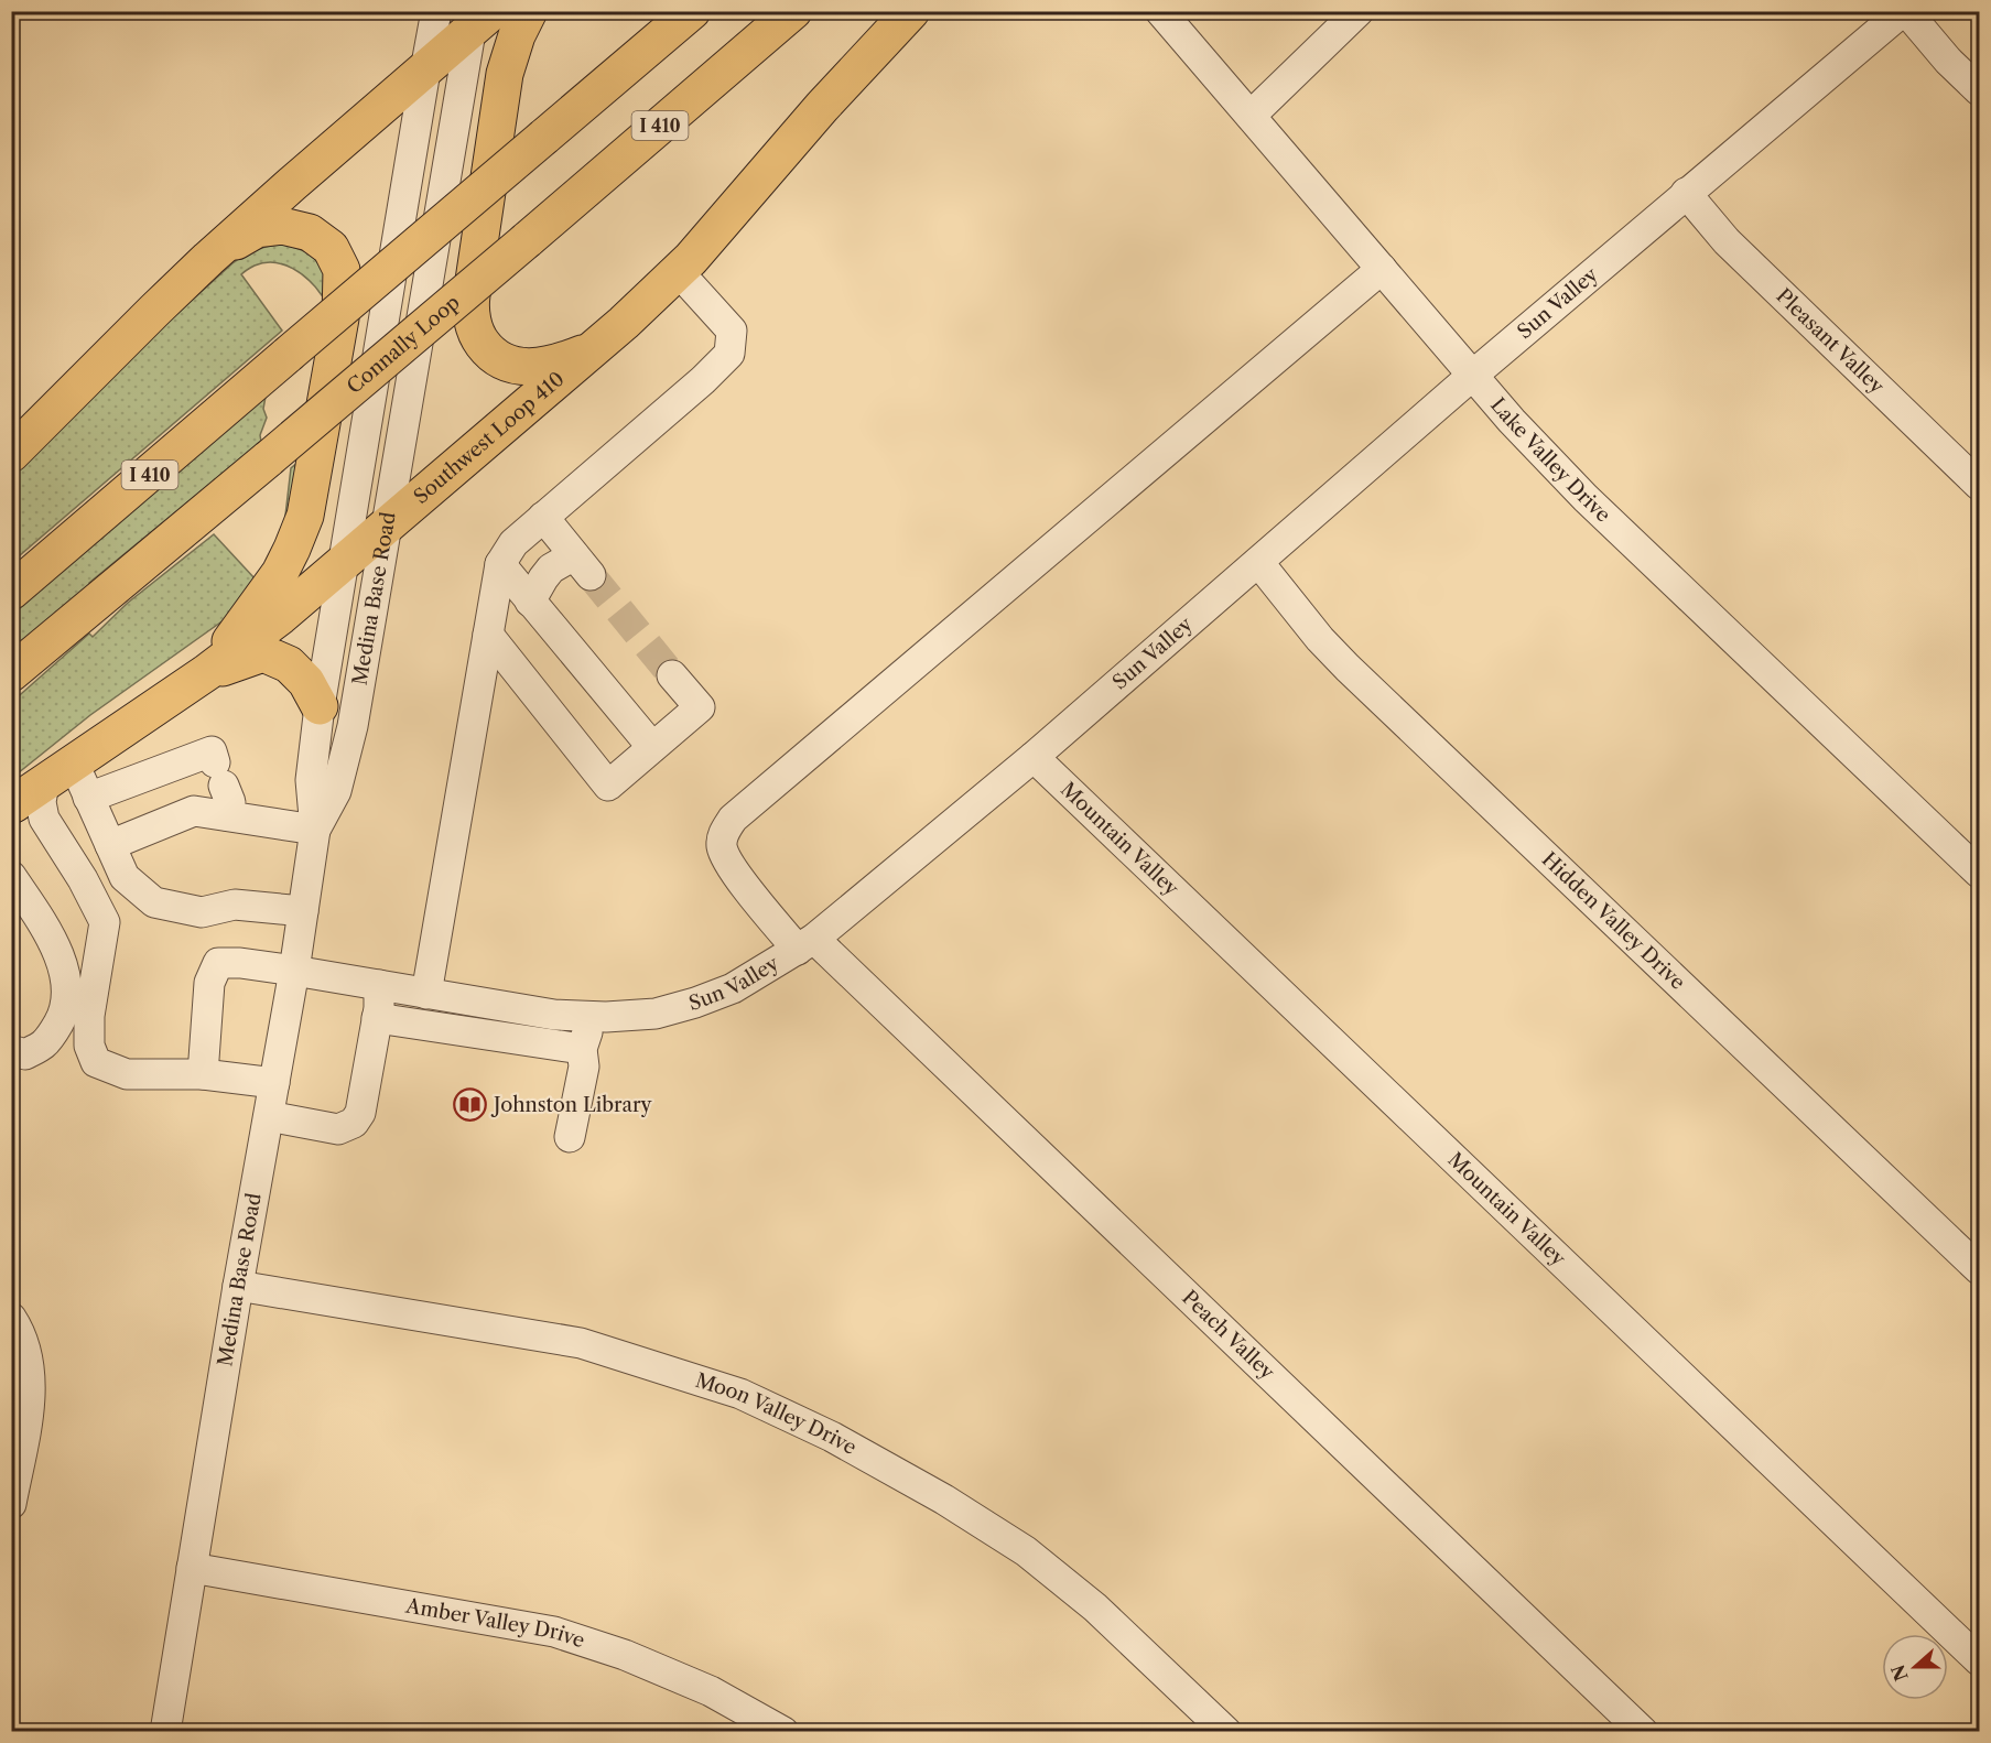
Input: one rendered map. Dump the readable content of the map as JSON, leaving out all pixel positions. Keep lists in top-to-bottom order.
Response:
{
  "streets": {
    "main road": ["I 410", "Connally Loop", "Southwest Loop 410"],
    "street": [
      "Sun Valley",
      "Pleasant Valley",
      "Lake Valley Drive",
      "Medina Base Road",
      "Mountain Valley",
      "Hidden Valley Drive",
      "Peach Valley",
      "Moon Valley Drive",
      "Amber Valley Drive"
    ]
  },
  "crossings": [
    ["Sun Valley", "Pleasant Valley"],
    ["Sun Valley", "Lake Valley Drive"],
    ["Sun Valley", "Medina Base Road"],
    ["Sun Valley", "Mountain Valley"],
    ["Sun Valley", "Hidden Valley Drive"],
    ["Sun Valley", "Peach Valley"],
    ["Southwest Loop 410", "Medina Base Road"],
    ["Lake Valley Drive", "Peach Valley"],
    ["Medina Base Road", "Moon Valley Drive"],
    ["Medina Base Road", "Amber Valley Drive"]
  ],
  "places": {
    "library": ["Johnston Library"]
  },
  "north": "left"
}
